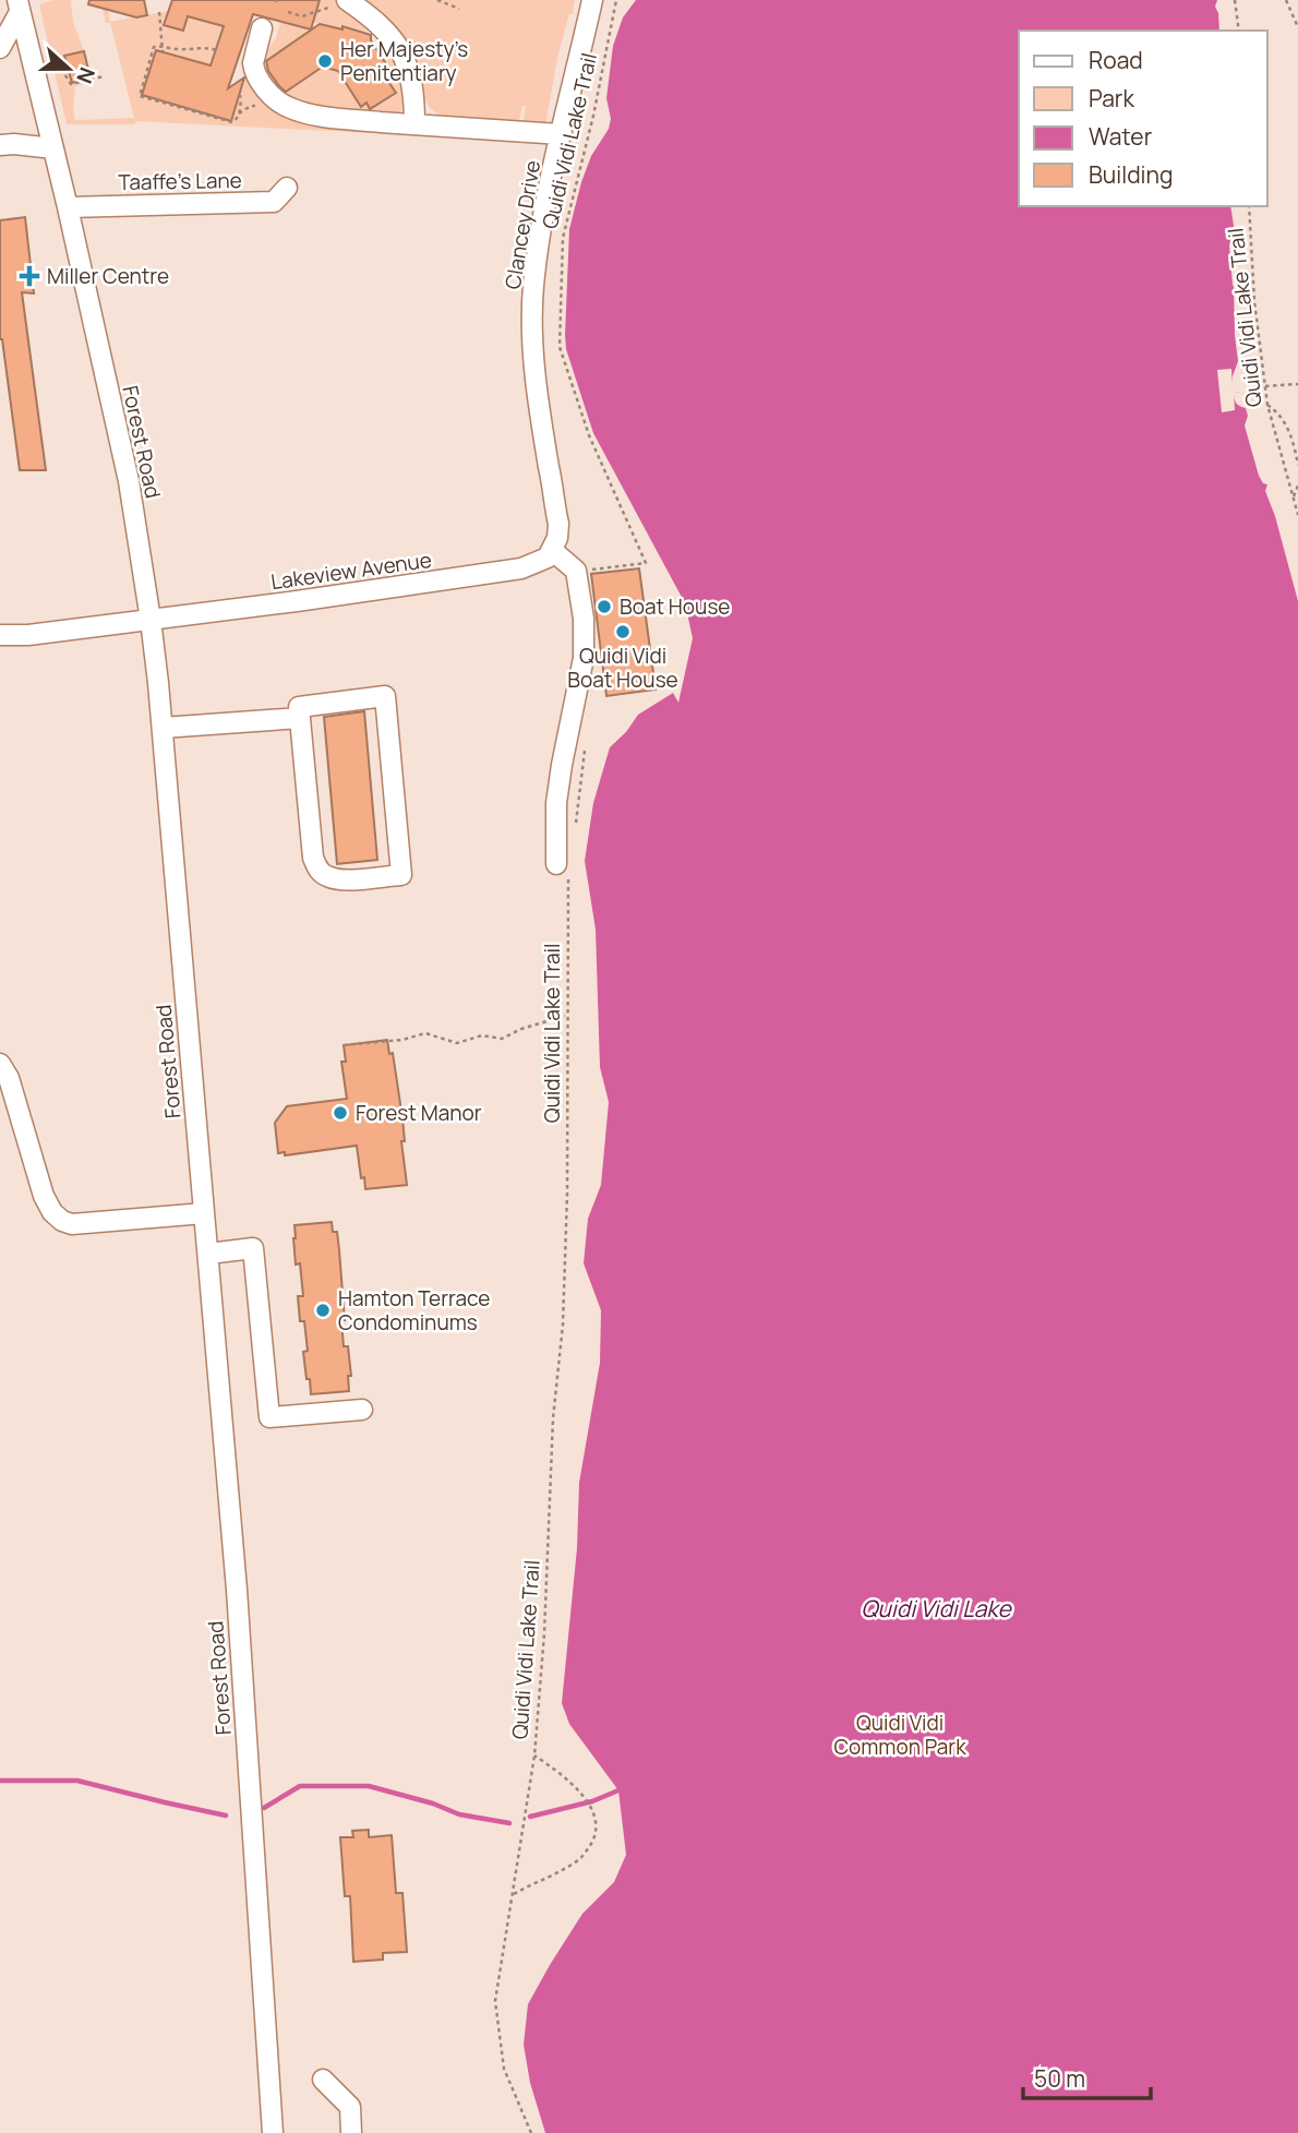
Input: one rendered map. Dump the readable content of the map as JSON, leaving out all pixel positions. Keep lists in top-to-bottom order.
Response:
{
  "streets": {
    "street": [
      "Taaffe's Lane",
      "Clancey Drive",
      "Forest Road",
      "Lakeview Avenue"
    ],
    "path": ["Quidi Vidi Lake Trail"]
  },
  "crossings": [
    ["Taaffe's Lane", "Forest Road"],
    ["Clancey Drive", "Lakeview Avenue"],
    ["Forest Road", "Lakeview Avenue"]
  ],
  "water": ["Quidi Vidi Lake"],
  "parks": ["Quidi Vidi Common Park"],
  "places": {
    "other": [
      "Her Majesty’s Penitentiary",
      "Boat House",
      "Quidi Vidi Boat House",
      "Forest Manor",
      "Hamton Terrace Condominums"
    ],
    "health": ["Miller Centre"]
  },
  "legend": [
    "Road",
    "Park",
    "Water",
    "Building"
  ],
  "scale_bar": "50 m",
  "north": "right"
}
